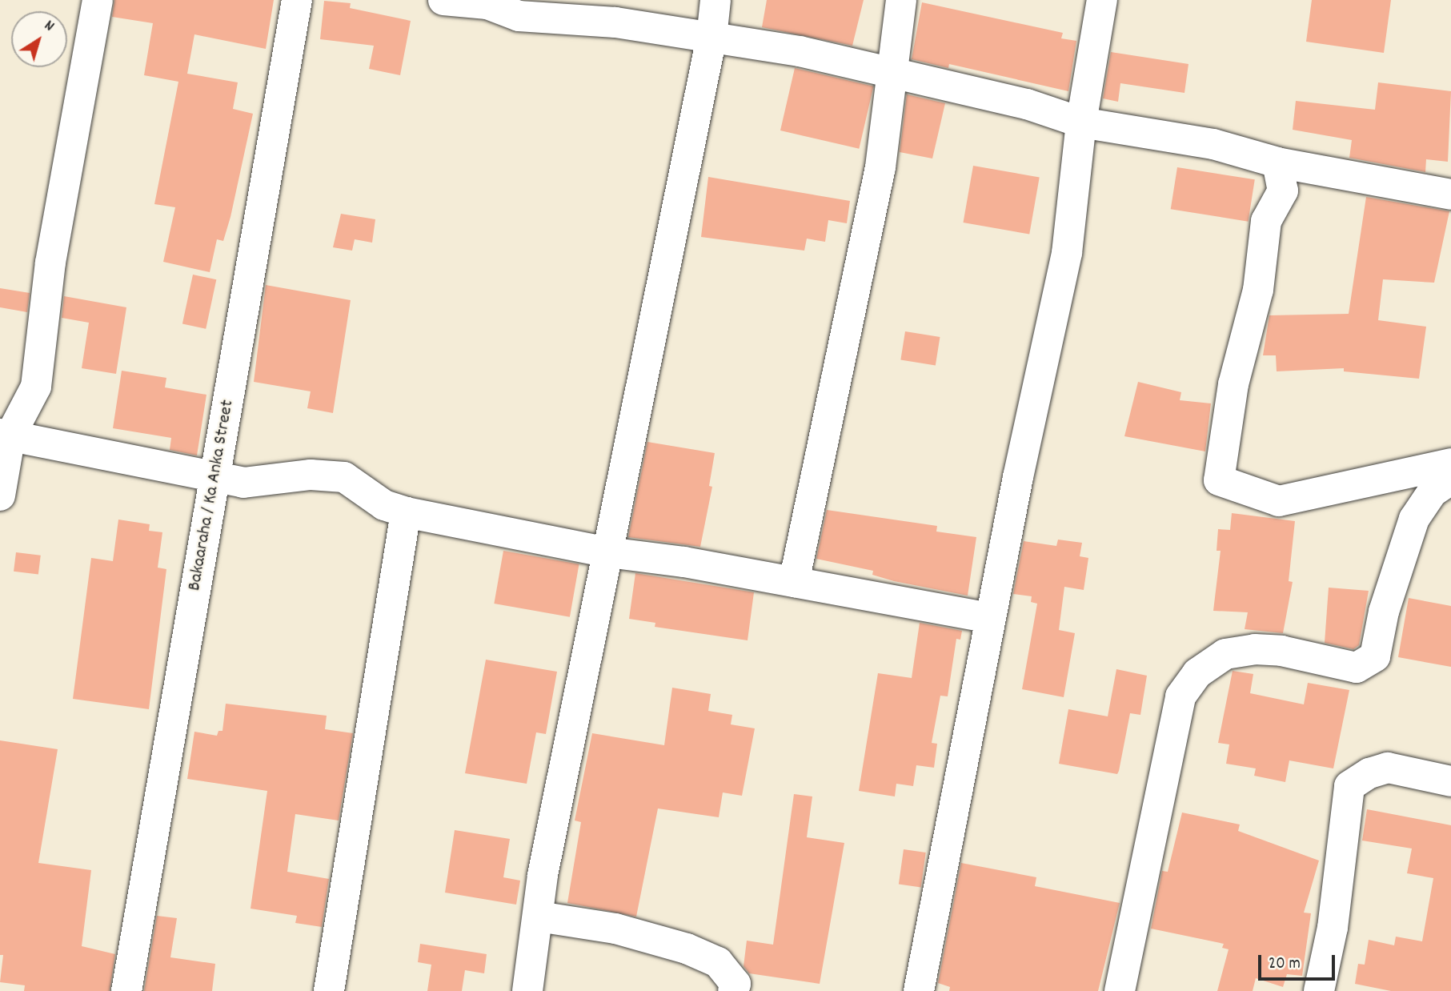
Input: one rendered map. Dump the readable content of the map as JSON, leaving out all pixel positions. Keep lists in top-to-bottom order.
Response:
{
  "streets": {
    "street": ["Bakaaraha / Ka Anka Street"]
  },
  "scale_bar": "20 m",
  "north": "top right"
}
